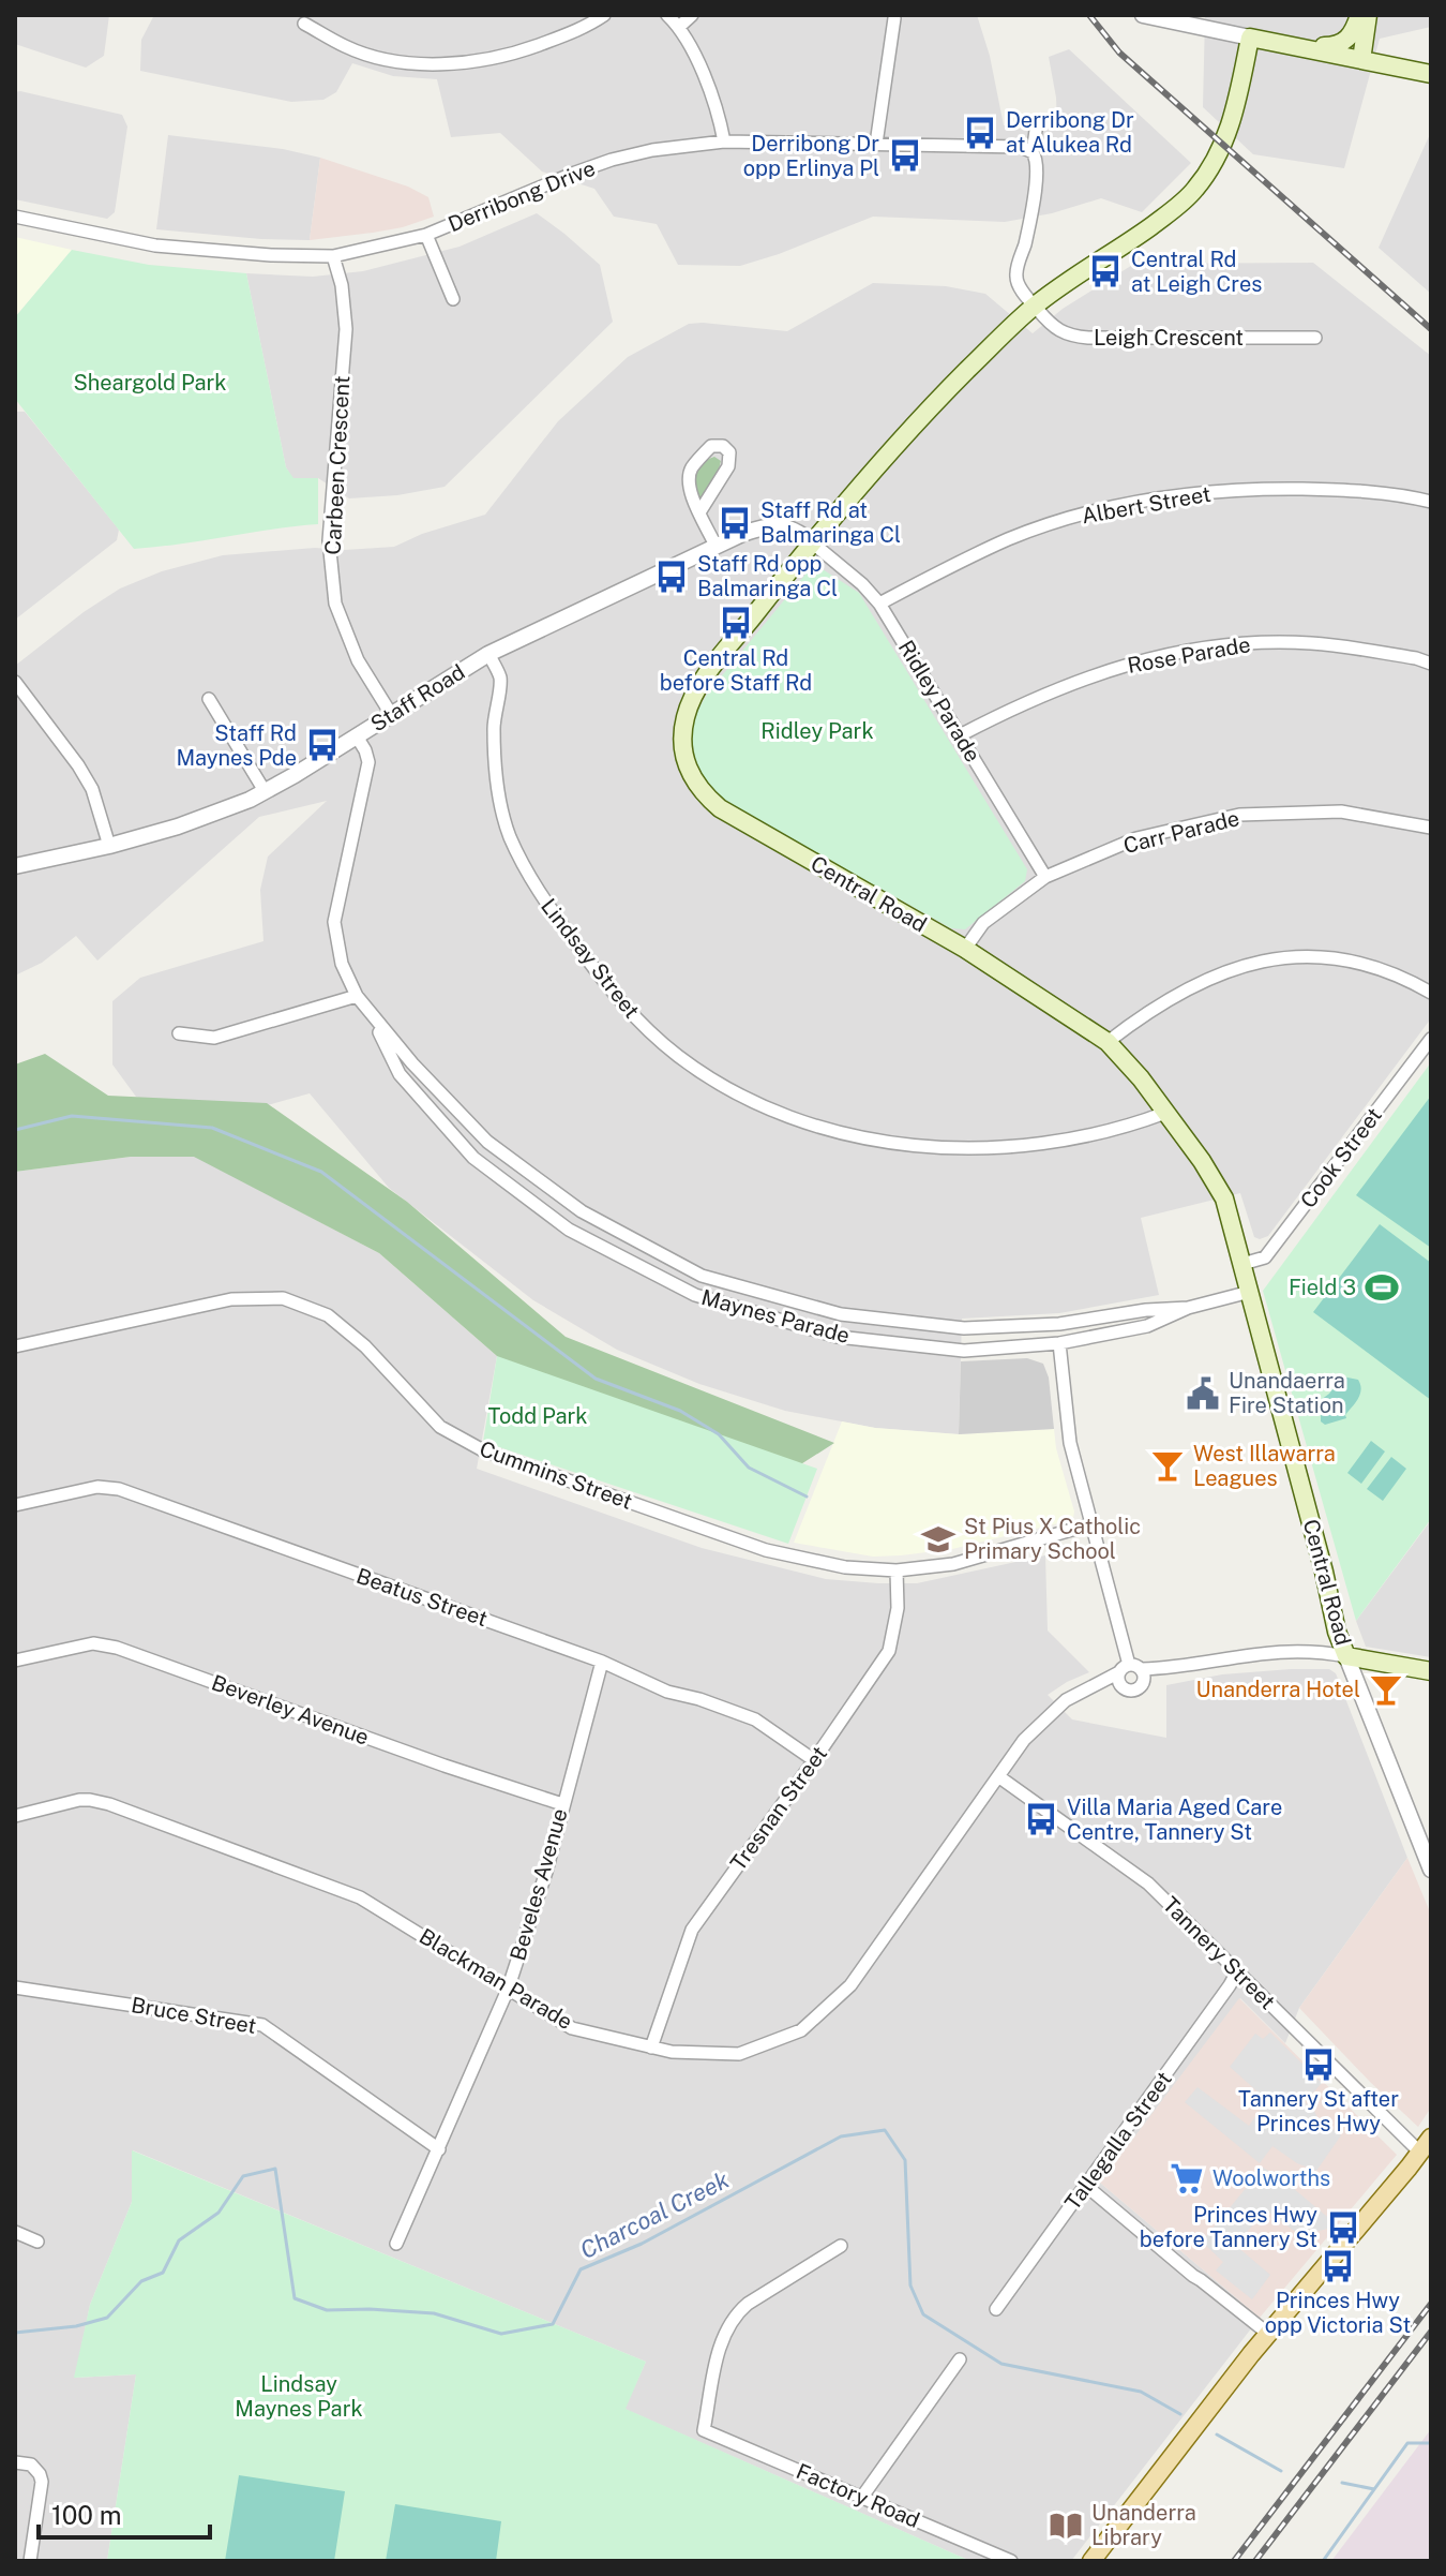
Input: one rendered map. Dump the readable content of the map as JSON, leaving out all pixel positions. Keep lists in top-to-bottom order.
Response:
{
  "streets": {
    "main road": ["Central Road"],
    "street": [
      "Derribong Drive",
      "Leigh Crescent",
      "Carbeen Crescent",
      "Albert Street",
      "Rose Parade",
      "Staff Road",
      "Ridley Parade",
      "Carr Parade",
      "Lindsay Street",
      "Cook Street",
      "Maynes Parade",
      "Cummins Street",
      "Beatus Street",
      "Beverley Avenue",
      "Tresnan Street",
      "Beveles Avenue",
      "Tannery Street",
      "Blackman Parade",
      "Bruce Street",
      "Tallegalla Street",
      "Factory Road"
    ]
  },
  "crossings": [
    ["Derribong Drive", "Carbeen Crescent"],
    ["Leigh Crescent", "Central Road"],
    ["Carbeen Crescent", "Staff Road"],
    ["Albert Street", "Ridley Parade"],
    ["Rose Parade", "Ridley Parade"],
    ["Staff Road", "Ridley Parade"],
    ["Staff Road", "Central Road"],
    ["Staff Road", "Lindsay Street"],
    ["Staff Road", "Maynes Parade"],
    ["Ridley Parade", "Carr Parade"],
    ["Ridley Parade", "Central Road"],
    ["Carr Parade", "Central Road"],
    ["Central Road", "Lindsay Street"],
    ["Central Road", "Cook Street"],
    ["Central Road", "Maynes Parade"],
    ["Cummins Street", "Tresnan Street"],
    ["Beatus Street", "Tresnan Street"],
    ["Beatus Street", "Beveles Avenue"],
    ["Beverley Avenue", "Beveles Avenue"],
    ["Tresnan Street", "Blackman Parade"],
    ["Beveles Avenue", "Blackman Parade"],
    ["Beveles Avenue", "Bruce Street"],
    ["Tannery Street", "Blackman Parade"],
    ["Tannery Street", "Tallegalla Street"]
  ],
  "water": ["Charcoal Creek"],
  "parks": [
    "Sheargold Park",
    "Ridley Park",
    "Todd Park",
    "Lindsay Maynes Park"
  ],
  "places": {
    "bus stop": [
      "Derribong Dr at Alukea Rd",
      "Derribong Dr opp Erlinya Pl",
      "Central Rd at Leigh Cres",
      "Staff Rd at Balmaringa Cl",
      "Staff Rd opp Balmaringa Cl",
      "Central Rd before Staff Rd",
      "Staff Rd Maynes Pde",
      "Villa Maria Aged Care Centre, Tannery St",
      "Tannery St after Princes Hwy",
      "Princes Hwy before Tannery St",
      "Princes Hwy opp Victoria St"
    ],
    "sports": ["Field 3"],
    "public building": ["Unandaerra Fire Station"],
    "bar": ["West Illawarra Leagues", "Unanderra Hotel"],
    "school or university": ["St Pius X Catholic Primary School"],
    "supermarket": ["Woolworths"],
    "library": ["Unanderra Library"]
  },
  "scale_bar": "100 m"
}
